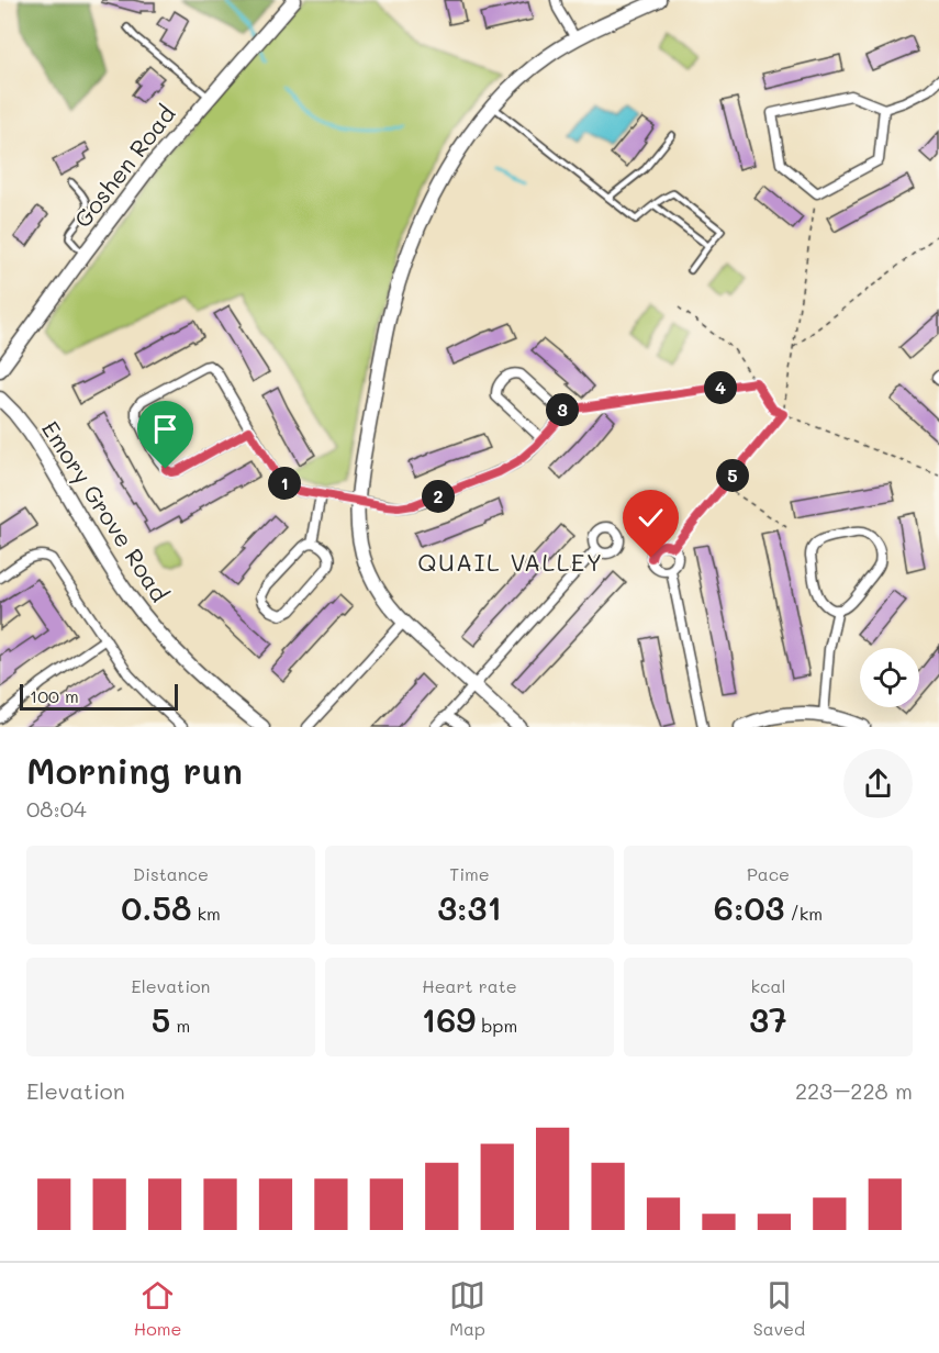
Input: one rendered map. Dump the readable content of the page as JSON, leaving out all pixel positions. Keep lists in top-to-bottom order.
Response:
{
  "streets": {
    "street": ["Goshen Road", "Emory Grove Road"]
  },
  "districts": ["QUAIL VALLEY"],
  "scale_bar": "100 m",
  "page": {
    "pins": [
      "4",
      "3",
      "5",
      "1",
      "2"
    ],
    "scale": "100 m",
    "heading": ["Morning run", "08:04"],
    "stats": [
      ["Distance", "0.58 km"],
      ["Time", "3:31"],
      ["Pace", "6:03 /km"],
      ["Elevation", "5 m"],
      ["Heart rate", "169 bpm"],
      ["kcal", "37"]
    ],
    "chart": ["Elevation", "223–228 m"],
    "tabs": ["Home", "Map", "Saved"]
  }
}
